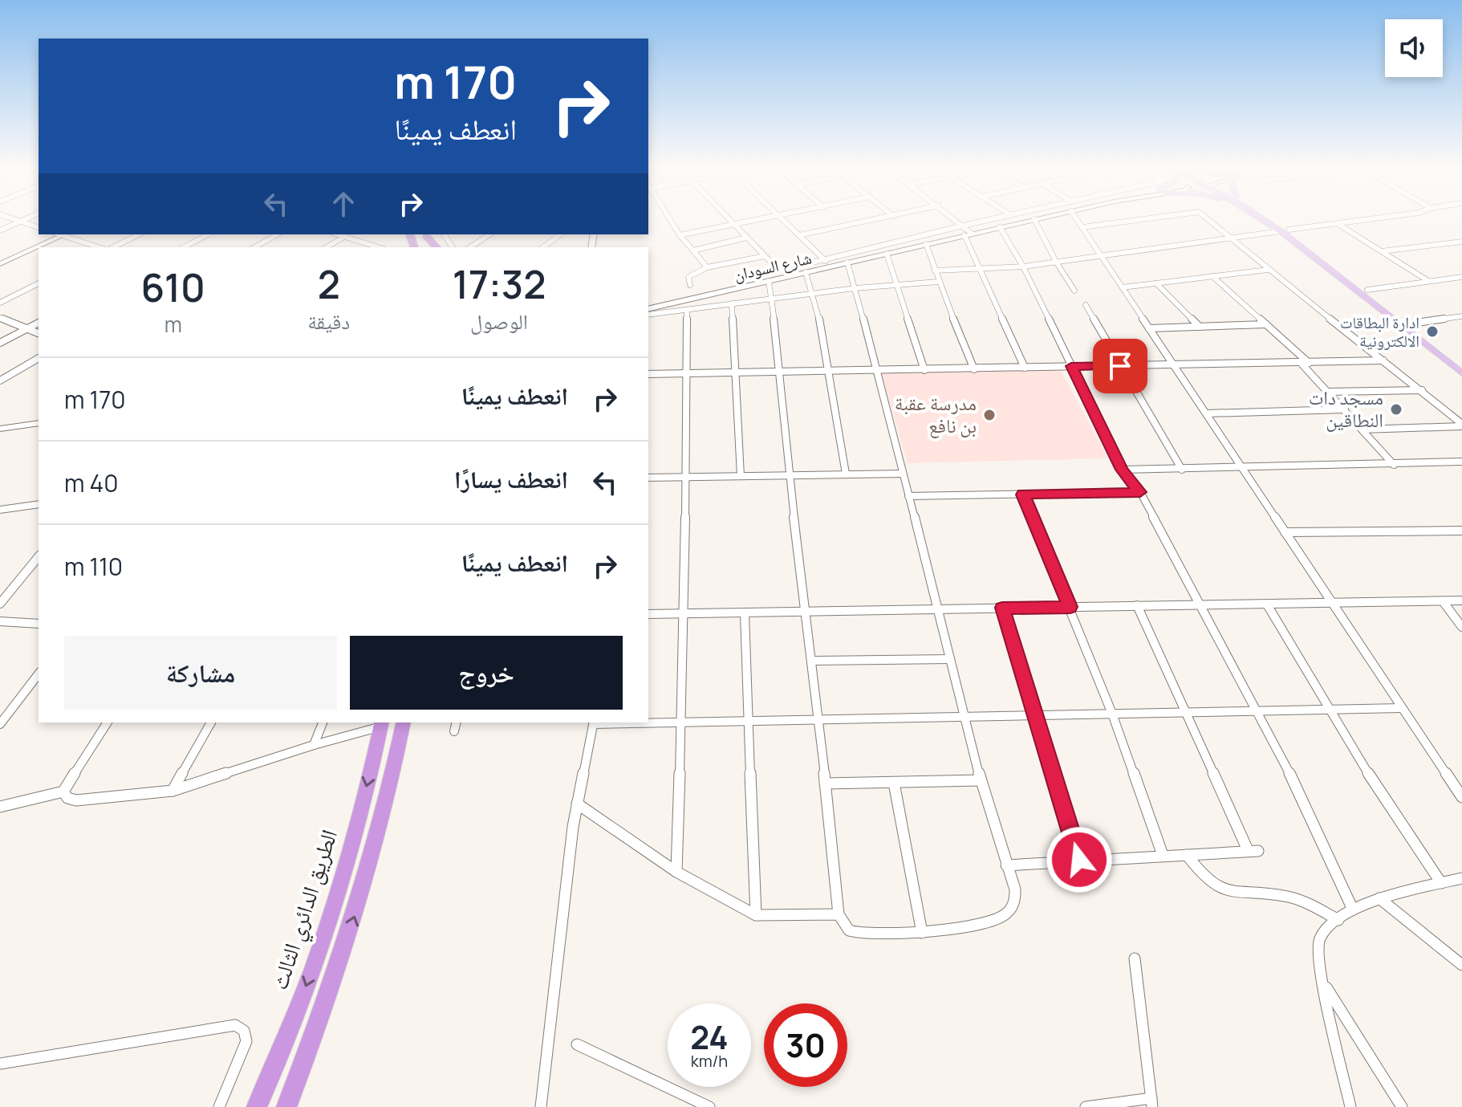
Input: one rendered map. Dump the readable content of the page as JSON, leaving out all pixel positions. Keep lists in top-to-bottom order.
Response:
{
  "streets": {
    "highway": ["الطريق الدائري الثالث"],
    "main road": ["شارع السودان"]
  },
  "places": ["ادارة البطاقات الالكترونية", "مسجد دات النطاقين", "مدرسة عقبة بن نافع"],
  "page": {
    "turn": ["170 m", "انعطف يمينًا"],
    "eta": [
      "17:32",
      "الوصول",
      "2",
      "دقيقة",
      "610",
      "m"
    ],
    "list": [
      {
        "name": "انعطف يمينًا",
        "value": "170 m"
      },
      {
        "name": "انعطف يسارًا",
        "value": "40 m"
      },
      {
        "name": "انعطف يمينًا",
        "value": "110 m"
      }
    ],
    "buttons": ["خروج", "مشاركة"],
    "speed": "24 km/h",
    "limit": "30"
  }
}
